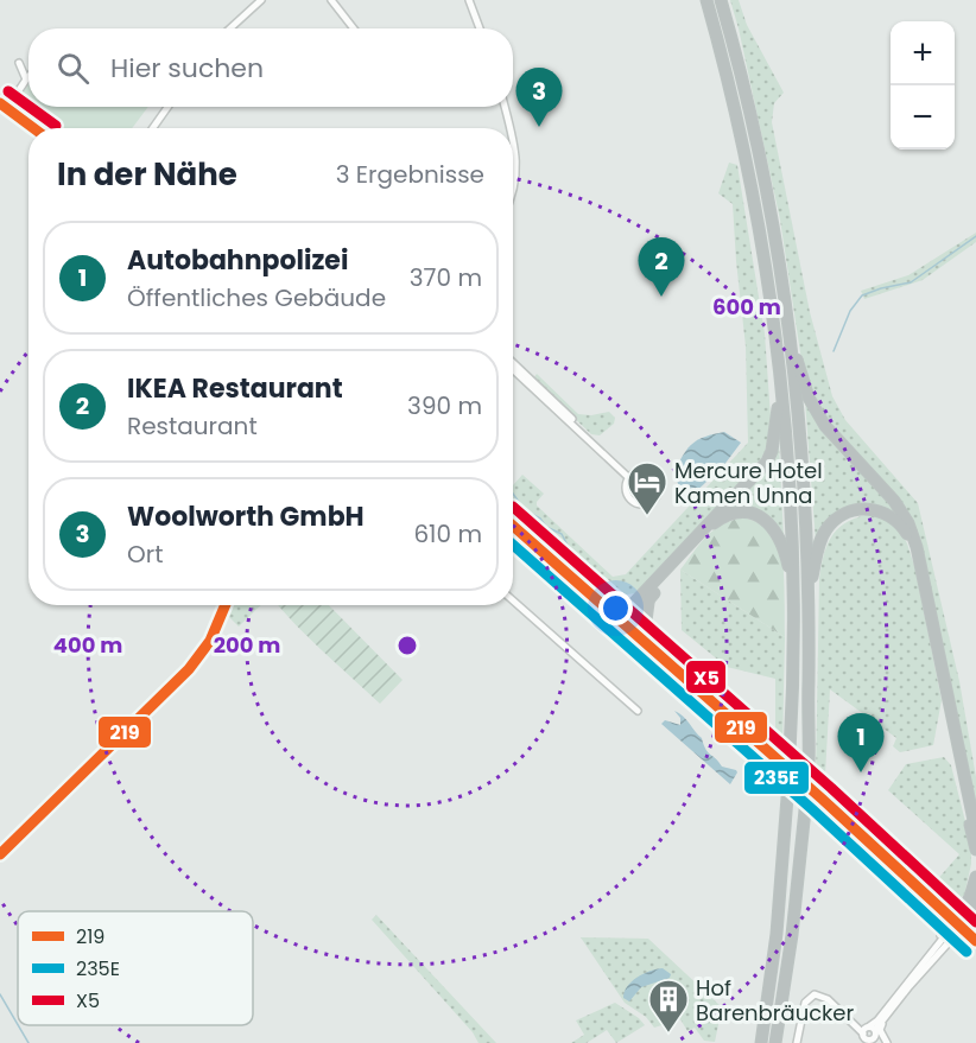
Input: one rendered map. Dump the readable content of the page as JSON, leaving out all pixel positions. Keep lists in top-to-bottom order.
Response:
{
  "places": {
    "hotel": ["Mercure Hotel Kamen Unna"],
    "building": ["Hof Barenbräucker"]
  },
  "lines": ["transit line X5", "transit line 219", "transit line 235E"],
  "legend": ["219", "235E", "X5"],
  "page": {
    "map_buttons": ["+", "−"],
    "search": "Hier suchen",
    "pins": ["3", "2", "1"],
    "heading": ["In der Nähe", "3 Ergebnisse"],
    "list": [
      {
        "mark": "1",
        "name": "Autobahnpolizei",
        "note": "Öffentliches Gebäude",
        "value": "370 m"
      },
      {
        "mark": "2",
        "name": "IKEA Restaurant",
        "note": "Restaurant",
        "value": "390 m"
      },
      {
        "mark": "3",
        "name": "Woolworth GmbH",
        "note": "Ort",
        "value": "610 m"
      }
    ]
  },
  "rings": ["600 m", "400 m", "200 m"]
}
